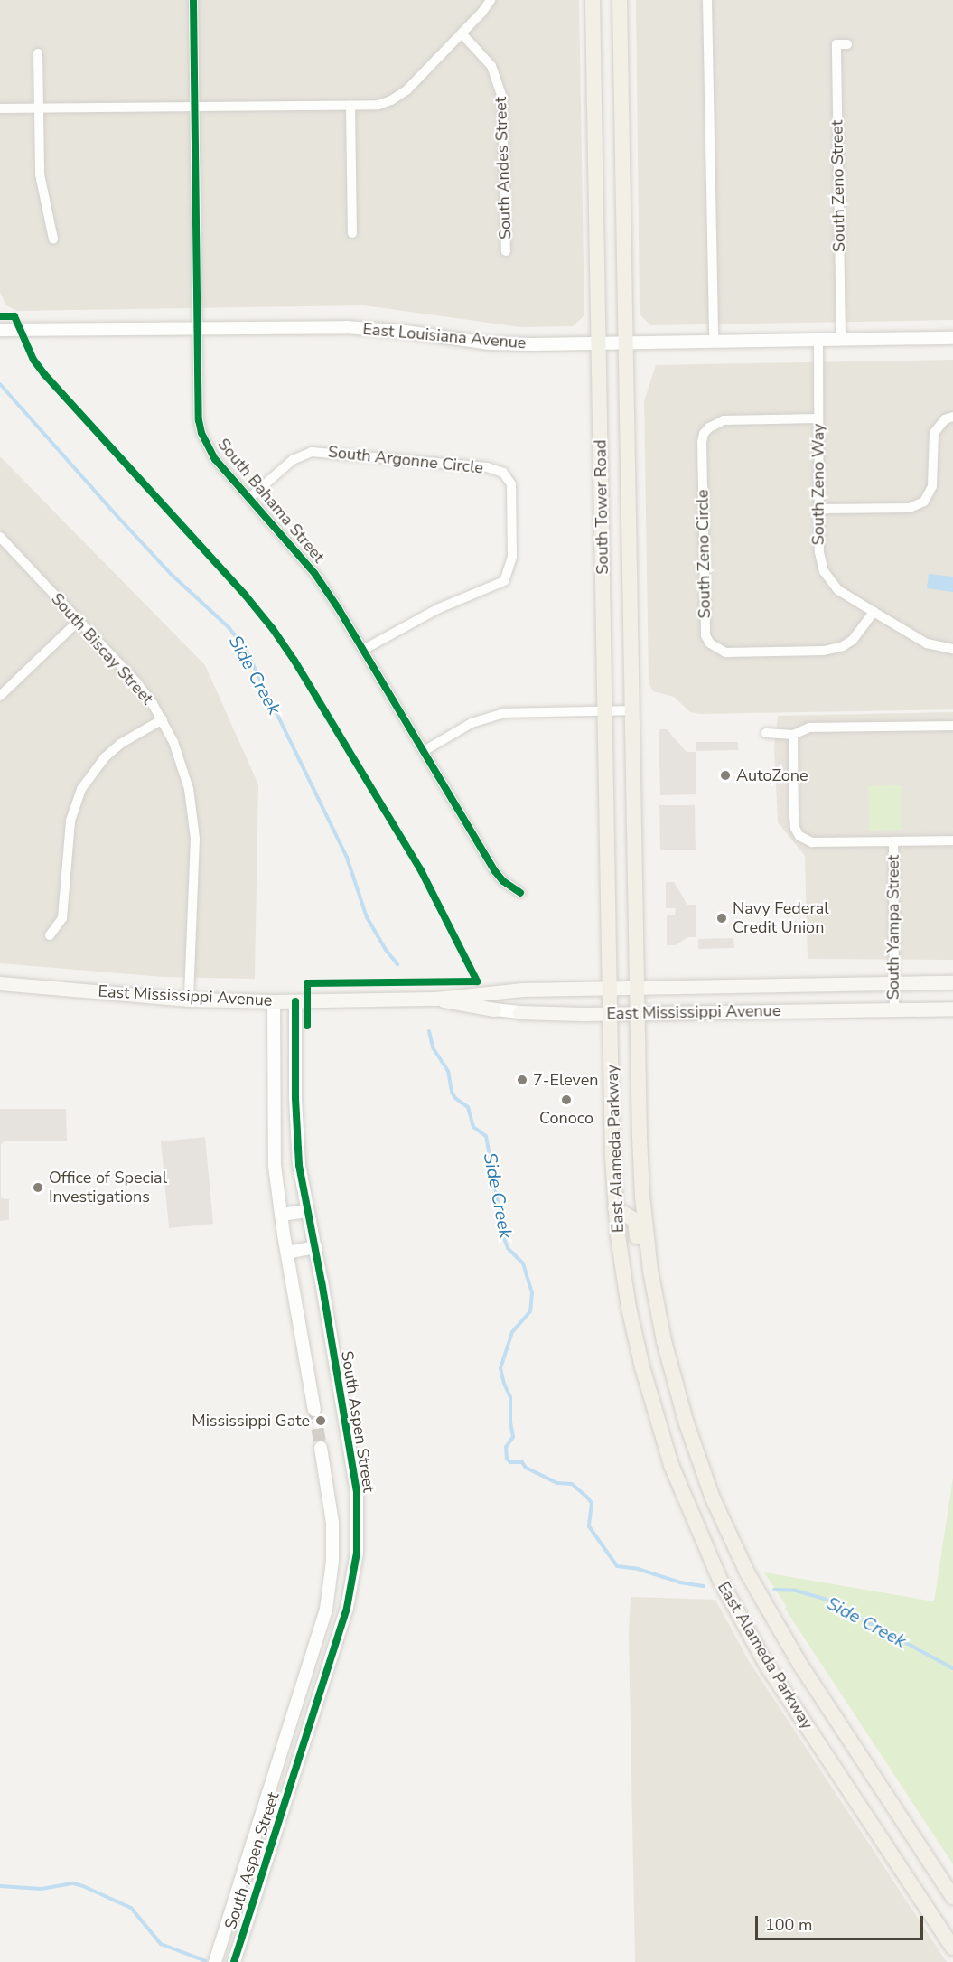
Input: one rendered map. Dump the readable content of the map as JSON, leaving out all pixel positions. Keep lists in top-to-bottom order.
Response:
{
  "streets": {
    "main road": ["South Tower Road", "East Mississippi Avenue", "East Alameda Parkway"],
    "street": [
      "South Andes Street",
      "South Zeno Street",
      "East Louisiana Avenue",
      "South Argonne Circle",
      "South Zeno Way",
      "South Bahama Street",
      "South Zeno Circle",
      "South Biscay Street",
      "South Yampa Street",
      "South Aspen Street"
    ]
  },
  "crossings": [
    ["South Zeno Street", "East Louisiana Avenue"],
    ["East Louisiana Avenue", "South Zeno Way"],
    ["East Louisiana Avenue", "South Bahama Street"],
    ["East Louisiana Avenue", "South Tower Road"],
    ["South Argonne Circle", "South Bahama Street"],
    ["South Zeno Way", "South Zeno Circle"],
    ["South Tower Road", "East Mississippi Avenue"],
    ["South Tower Road", "East Alameda Parkway"],
    ["South Biscay Street", "East Mississippi Avenue"],
    ["South Yampa Street", "East Mississippi Avenue"],
    ["East Mississippi Avenue", "East Alameda Parkway"],
    ["East Mississippi Avenue", "South Aspen Street"]
  ],
  "water": ["Side Creek"],
  "places": [
    "AutoZone",
    "Navy Federal Credit Union",
    "7-Eleven",
    "Conoco",
    "Office of Special Investigations",
    "Mississippi Gate"
  ],
  "scale_bar": "100 m"
}
